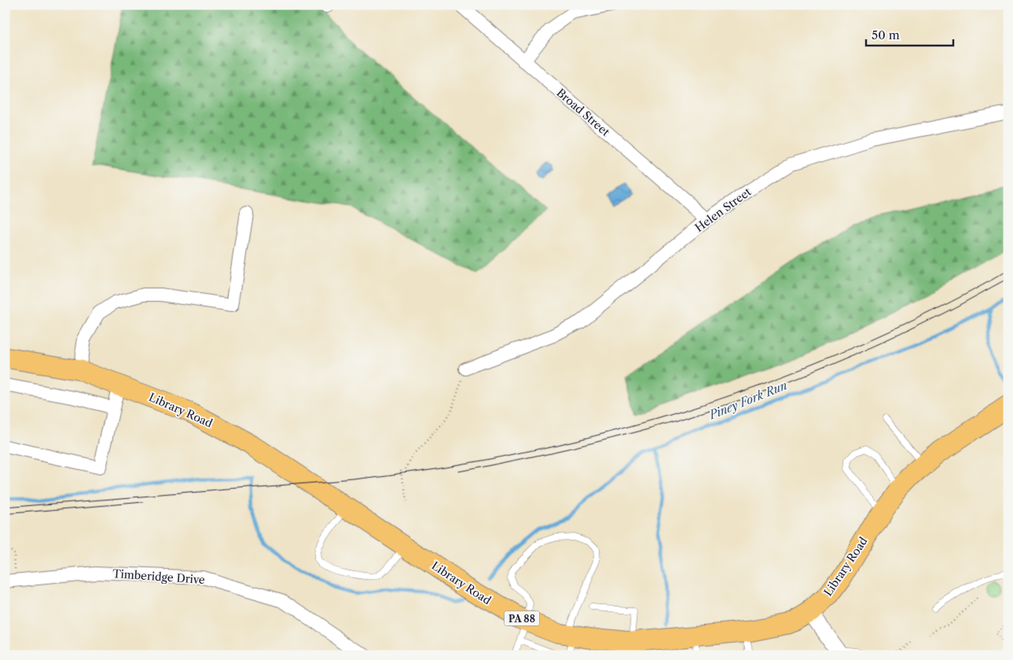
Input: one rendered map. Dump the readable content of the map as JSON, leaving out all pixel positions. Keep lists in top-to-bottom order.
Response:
{
  "streets": {
    "main road": ["Library Road", "PA 88"],
    "street": ["Broad Street", "Helen Street", "Timberidge Drive"]
  },
  "crossings": [
    ["Broad Street", "Helen Street"]
  ],
  "water": ["Piney Fork Run"],
  "scale_bar": "50 m"
}
